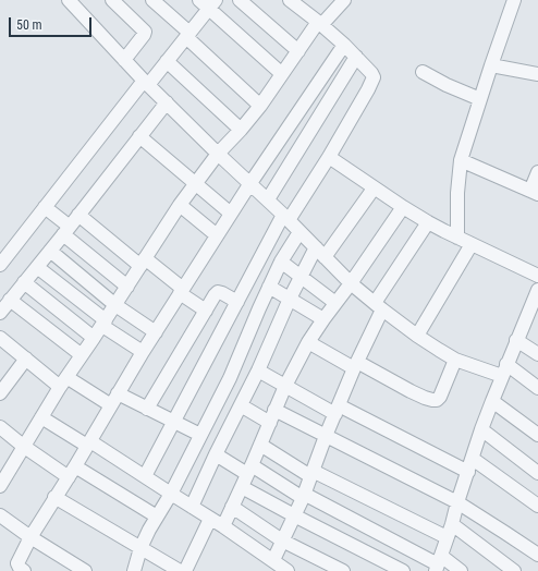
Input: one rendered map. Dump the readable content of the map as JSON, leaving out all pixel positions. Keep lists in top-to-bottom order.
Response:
{
  "scale_bar": "50 m"
}
